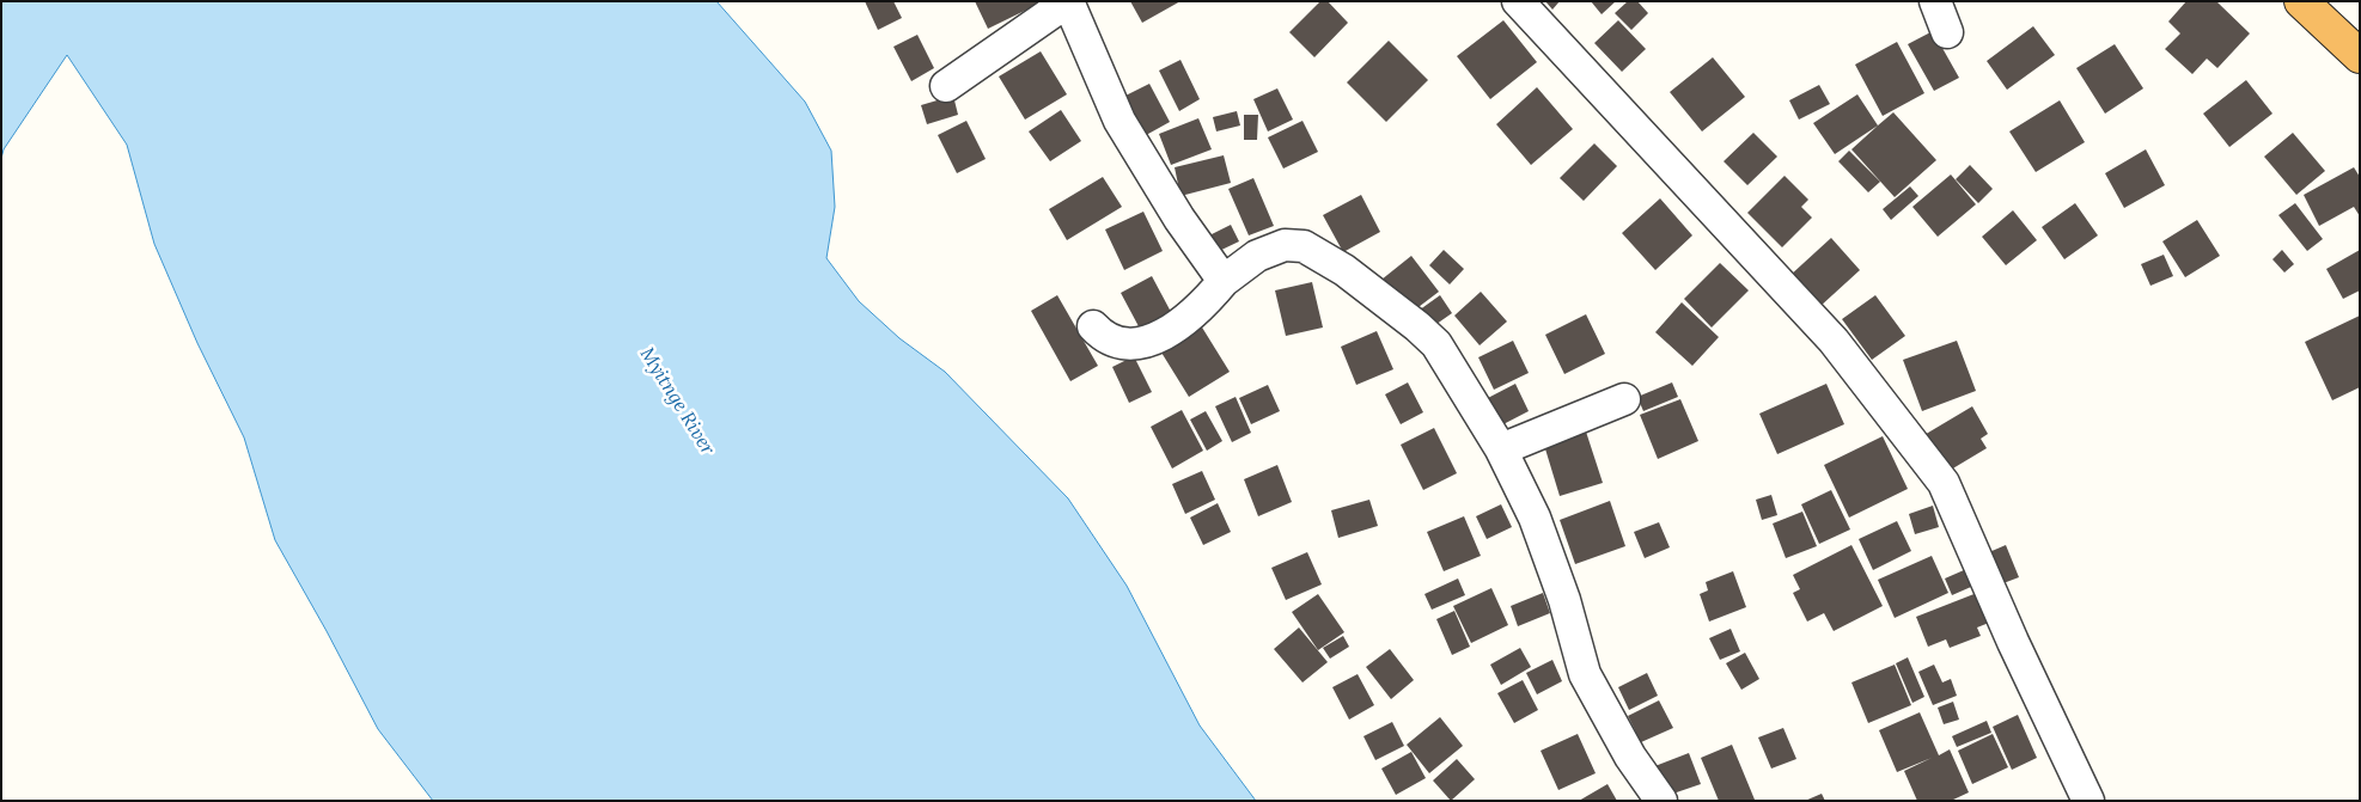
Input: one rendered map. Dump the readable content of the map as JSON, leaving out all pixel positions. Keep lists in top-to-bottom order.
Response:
{
  "water": ["Myitnge River"]
}
